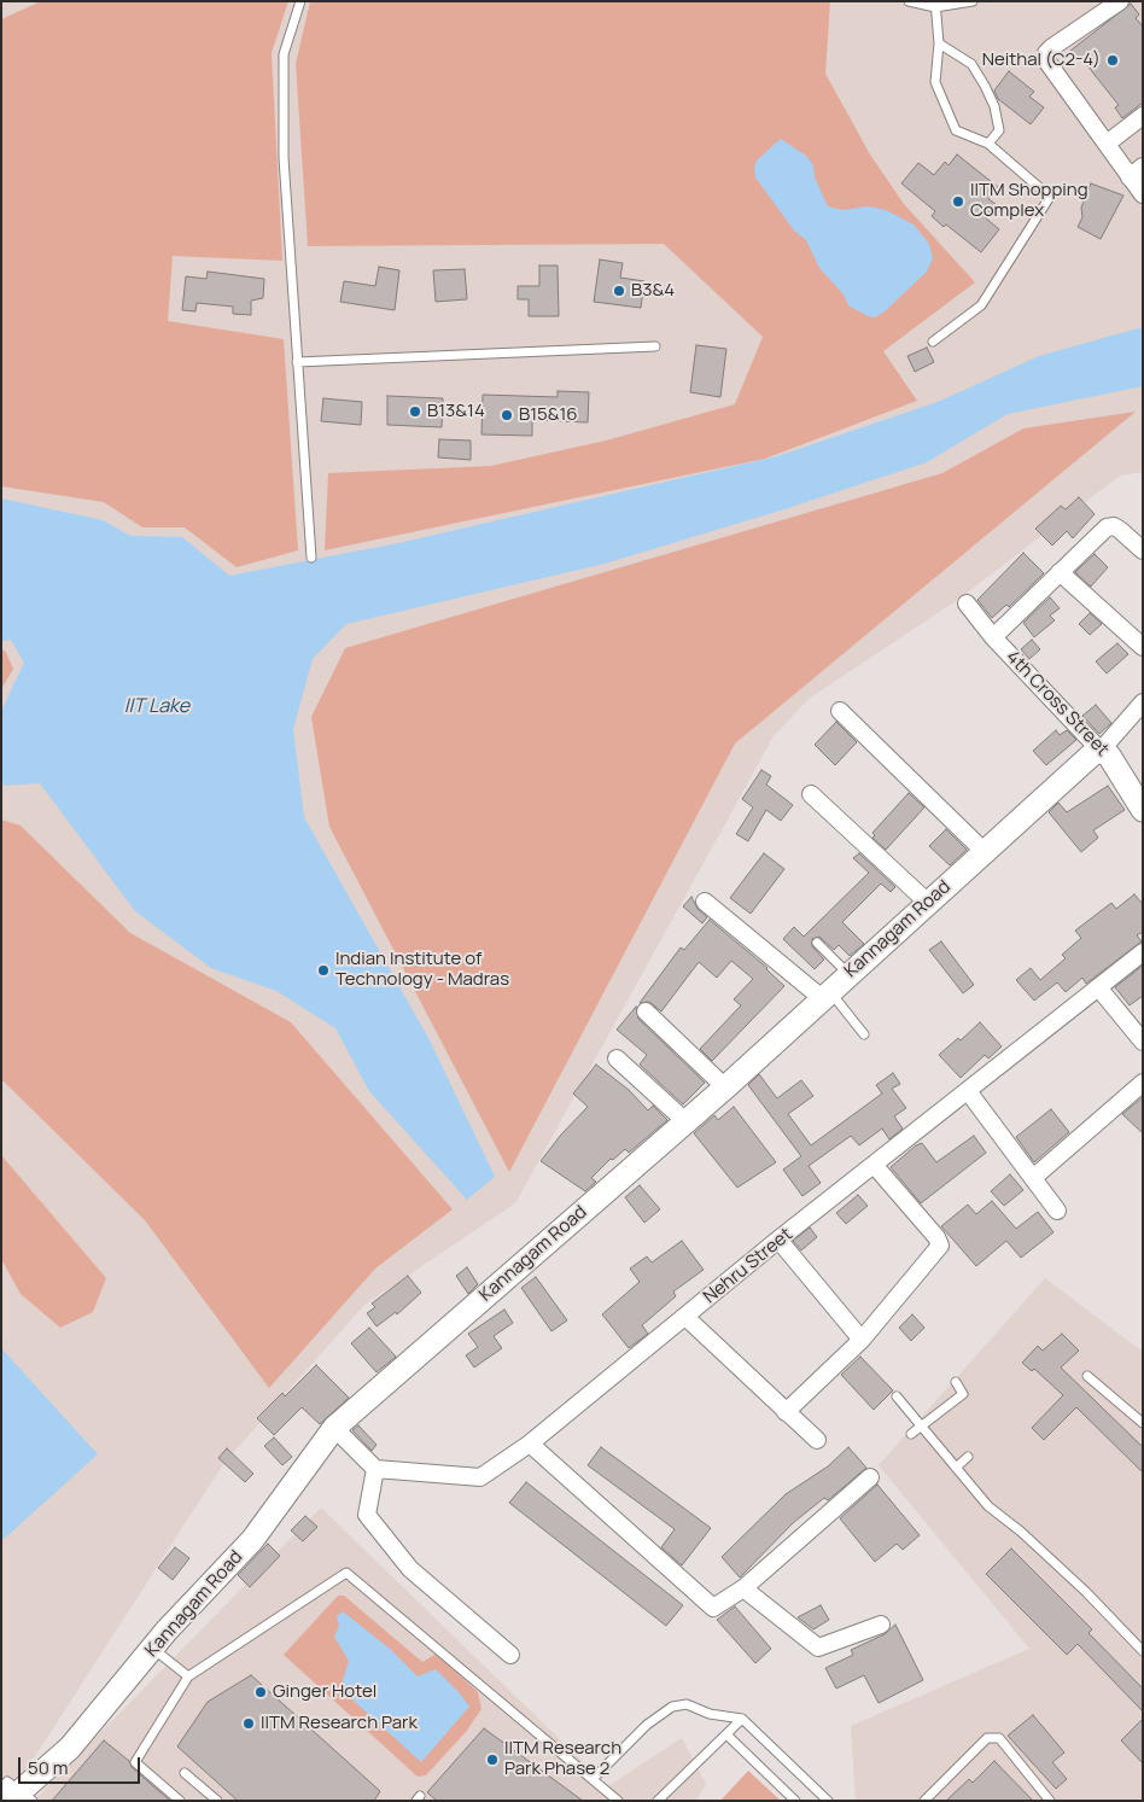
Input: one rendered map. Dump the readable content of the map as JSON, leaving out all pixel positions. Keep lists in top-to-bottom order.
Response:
{
  "streets": {
    "street": ["4th Cross Street", "Kannagam Road", "Nehru Street"]
  },
  "crossings": [
    ["4th Cross Street", "Kannagam Road"]
  ],
  "water": ["IIT Lake"],
  "places": [
    "Neithal (C2-4)",
    "IITM Shopping Complex",
    "B3&4",
    "B13&14",
    "B15&16",
    "Indian Institute of Technology - Madras",
    "Ginger Hotel",
    "IITM Research Park",
    "IITM Research Park Phase 2"
  ],
  "scale_bar": "50 m"
}
